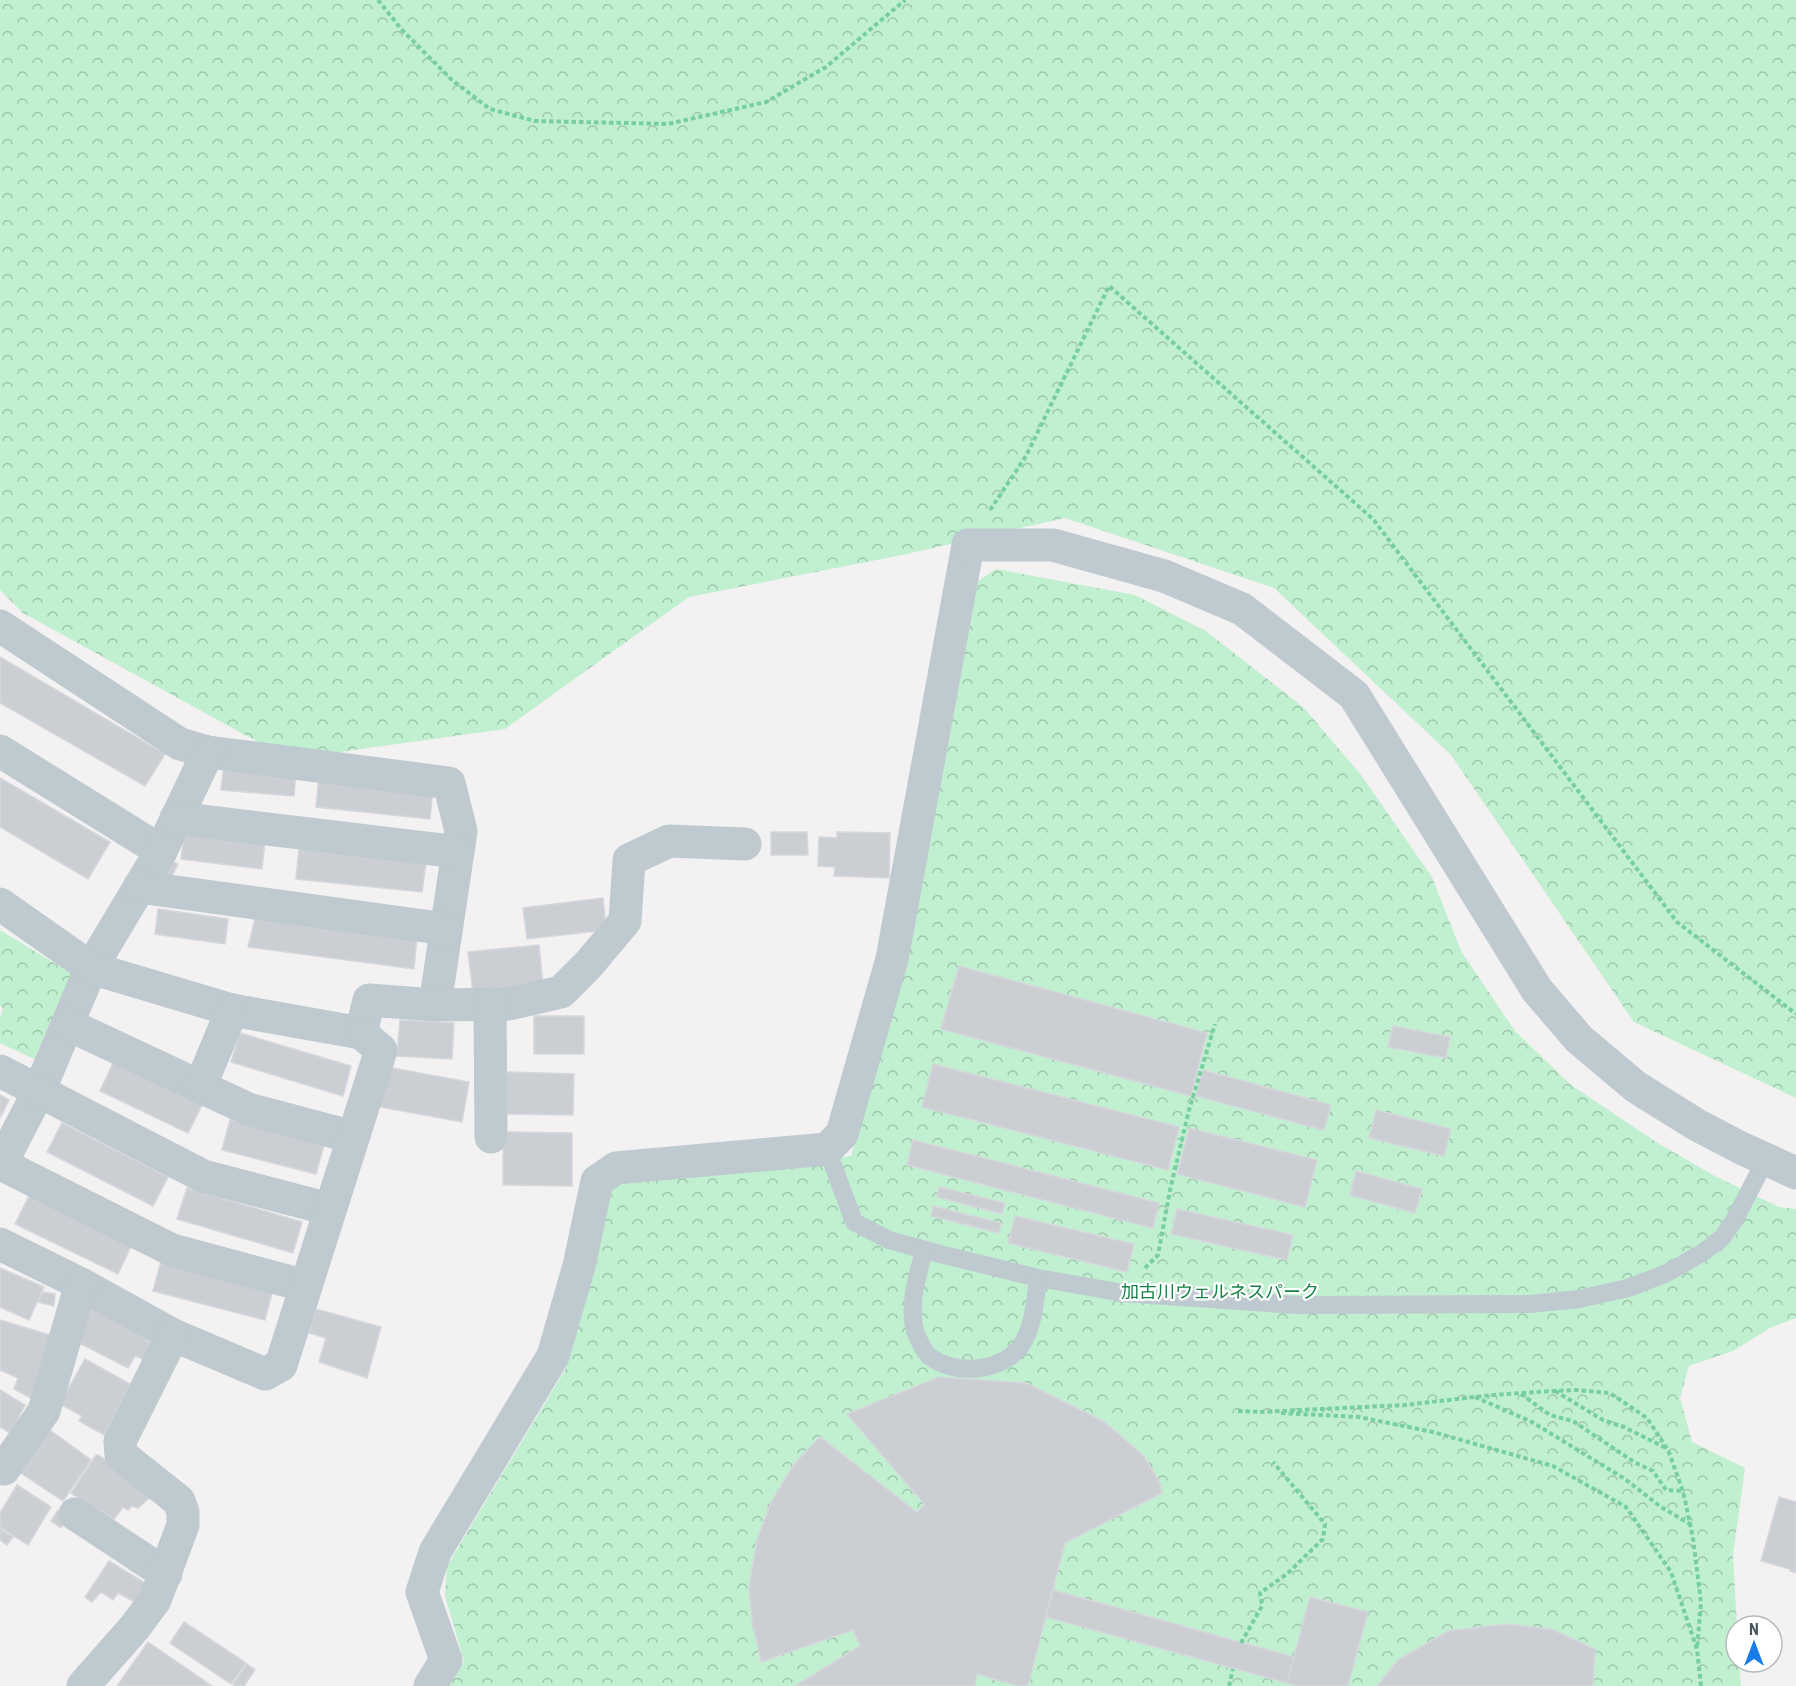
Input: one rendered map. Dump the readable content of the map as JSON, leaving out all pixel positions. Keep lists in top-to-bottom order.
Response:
{
  "parks": ["加古川ウェルネスパーク"],
  "north": "top"
}
